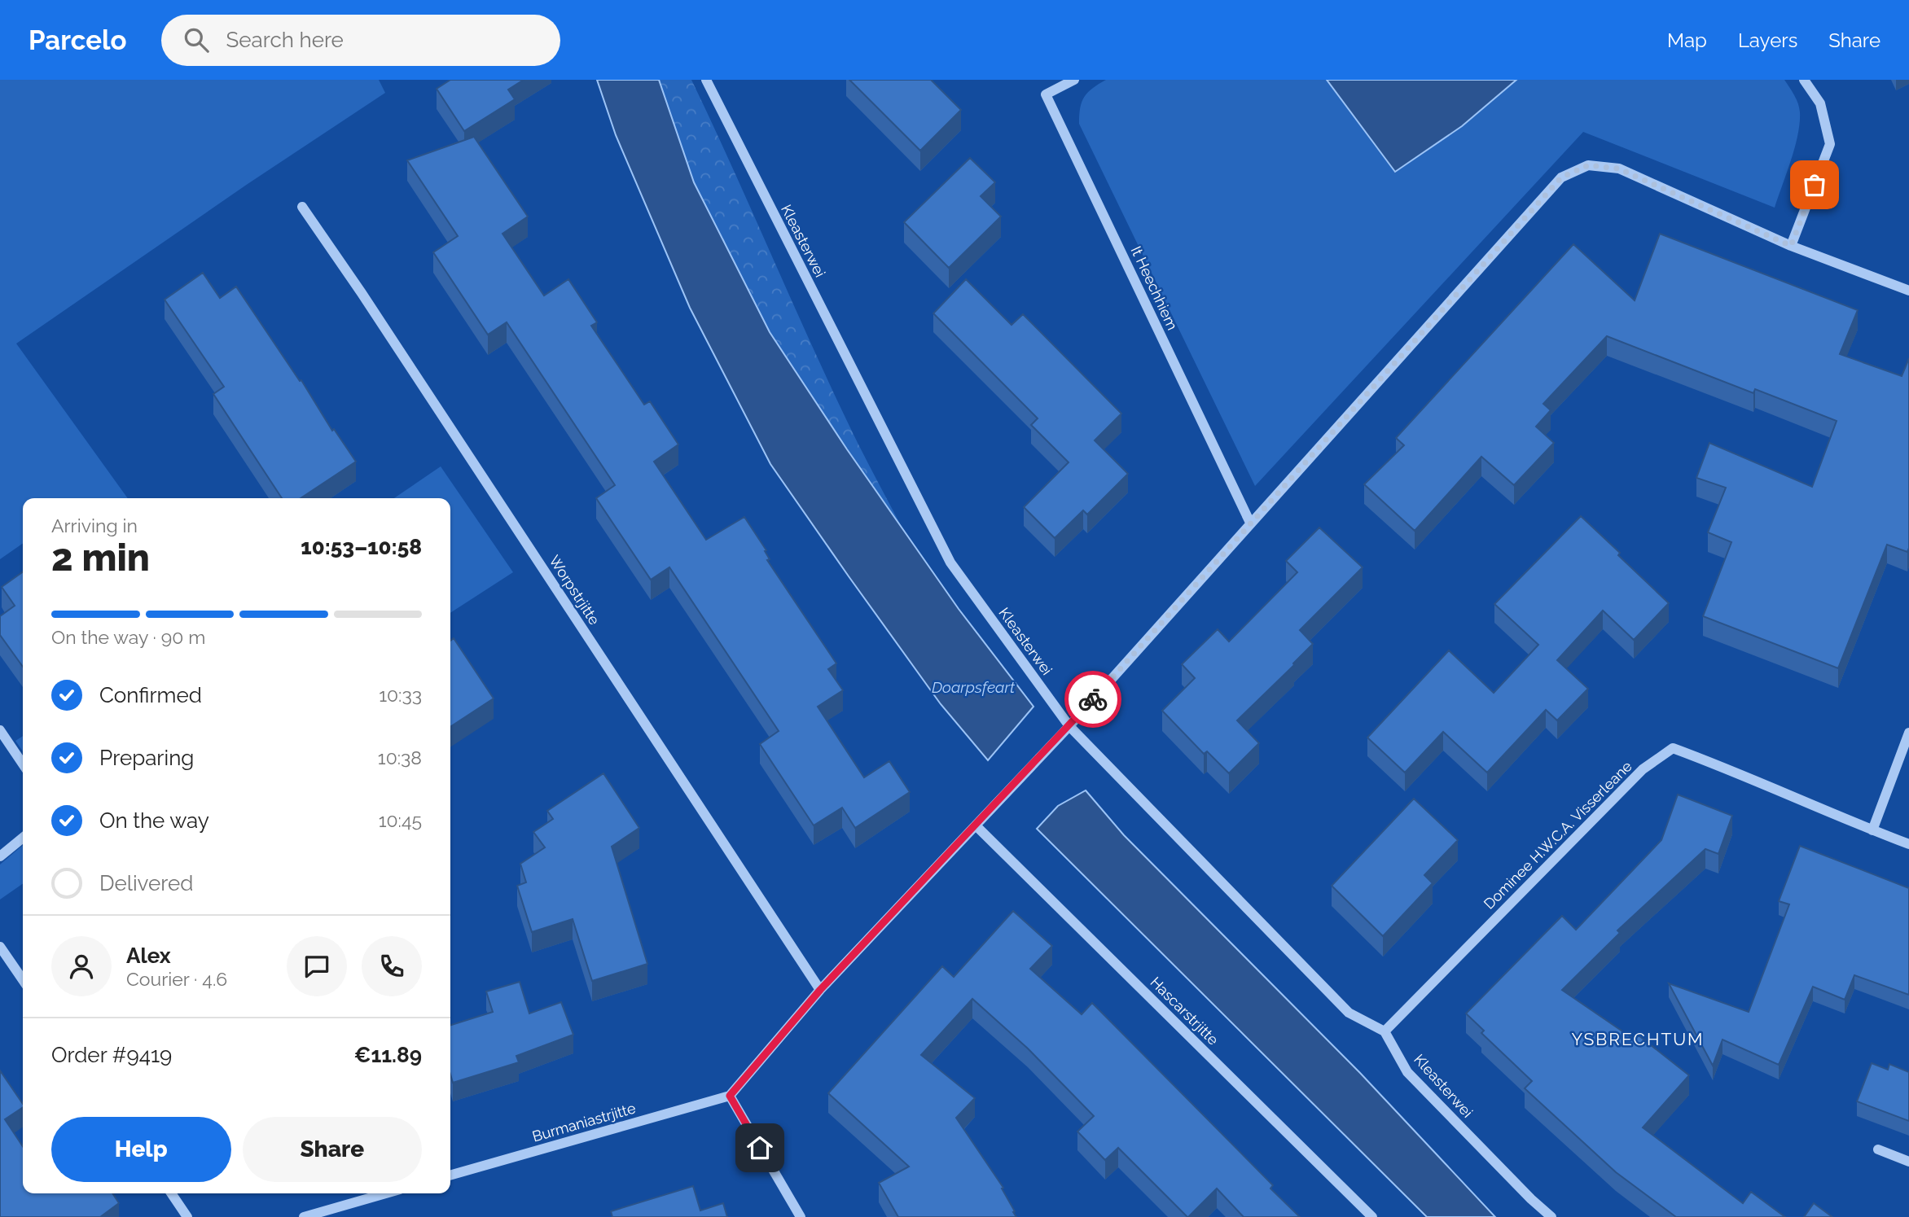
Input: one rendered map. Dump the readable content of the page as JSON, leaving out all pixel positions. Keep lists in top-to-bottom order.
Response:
{
  "streets": {
    "street": [
      "Kleasterwei",
      "It Heechhiem",
      "Worpstrjitte",
      "Dominee H.W.C.A. Visserleane",
      "Hascarstrjitte",
      "Burmaniastrjitte"
    ]
  },
  "crossings": [
    ["Kleasterwei", "Dominee H.W.C.A. Visserleane"]
  ],
  "districts": ["YSBRECHTUM"],
  "water": ["Doarpsfeart"],
  "page": {
    "header": "Parcelo",
    "search": "Search here",
    "nav": ["Map", "Layers", "Share"],
    "heading": ["2 min", "Arriving in", "10:53–10:58"],
    "panel": [
      "Alex",
      "Courier · 4.6",
      "Order #9419",
      "€11.89"
    ],
    "bar": "On the way · 90 m",
    "list": [
      ["Confirmed", "10:33"],
      ["Preparing", "10:38"],
      ["On the way", "10:45"],
      "Delivered"
    ],
    "buttons": ["Help", "Share"]
  }
}
